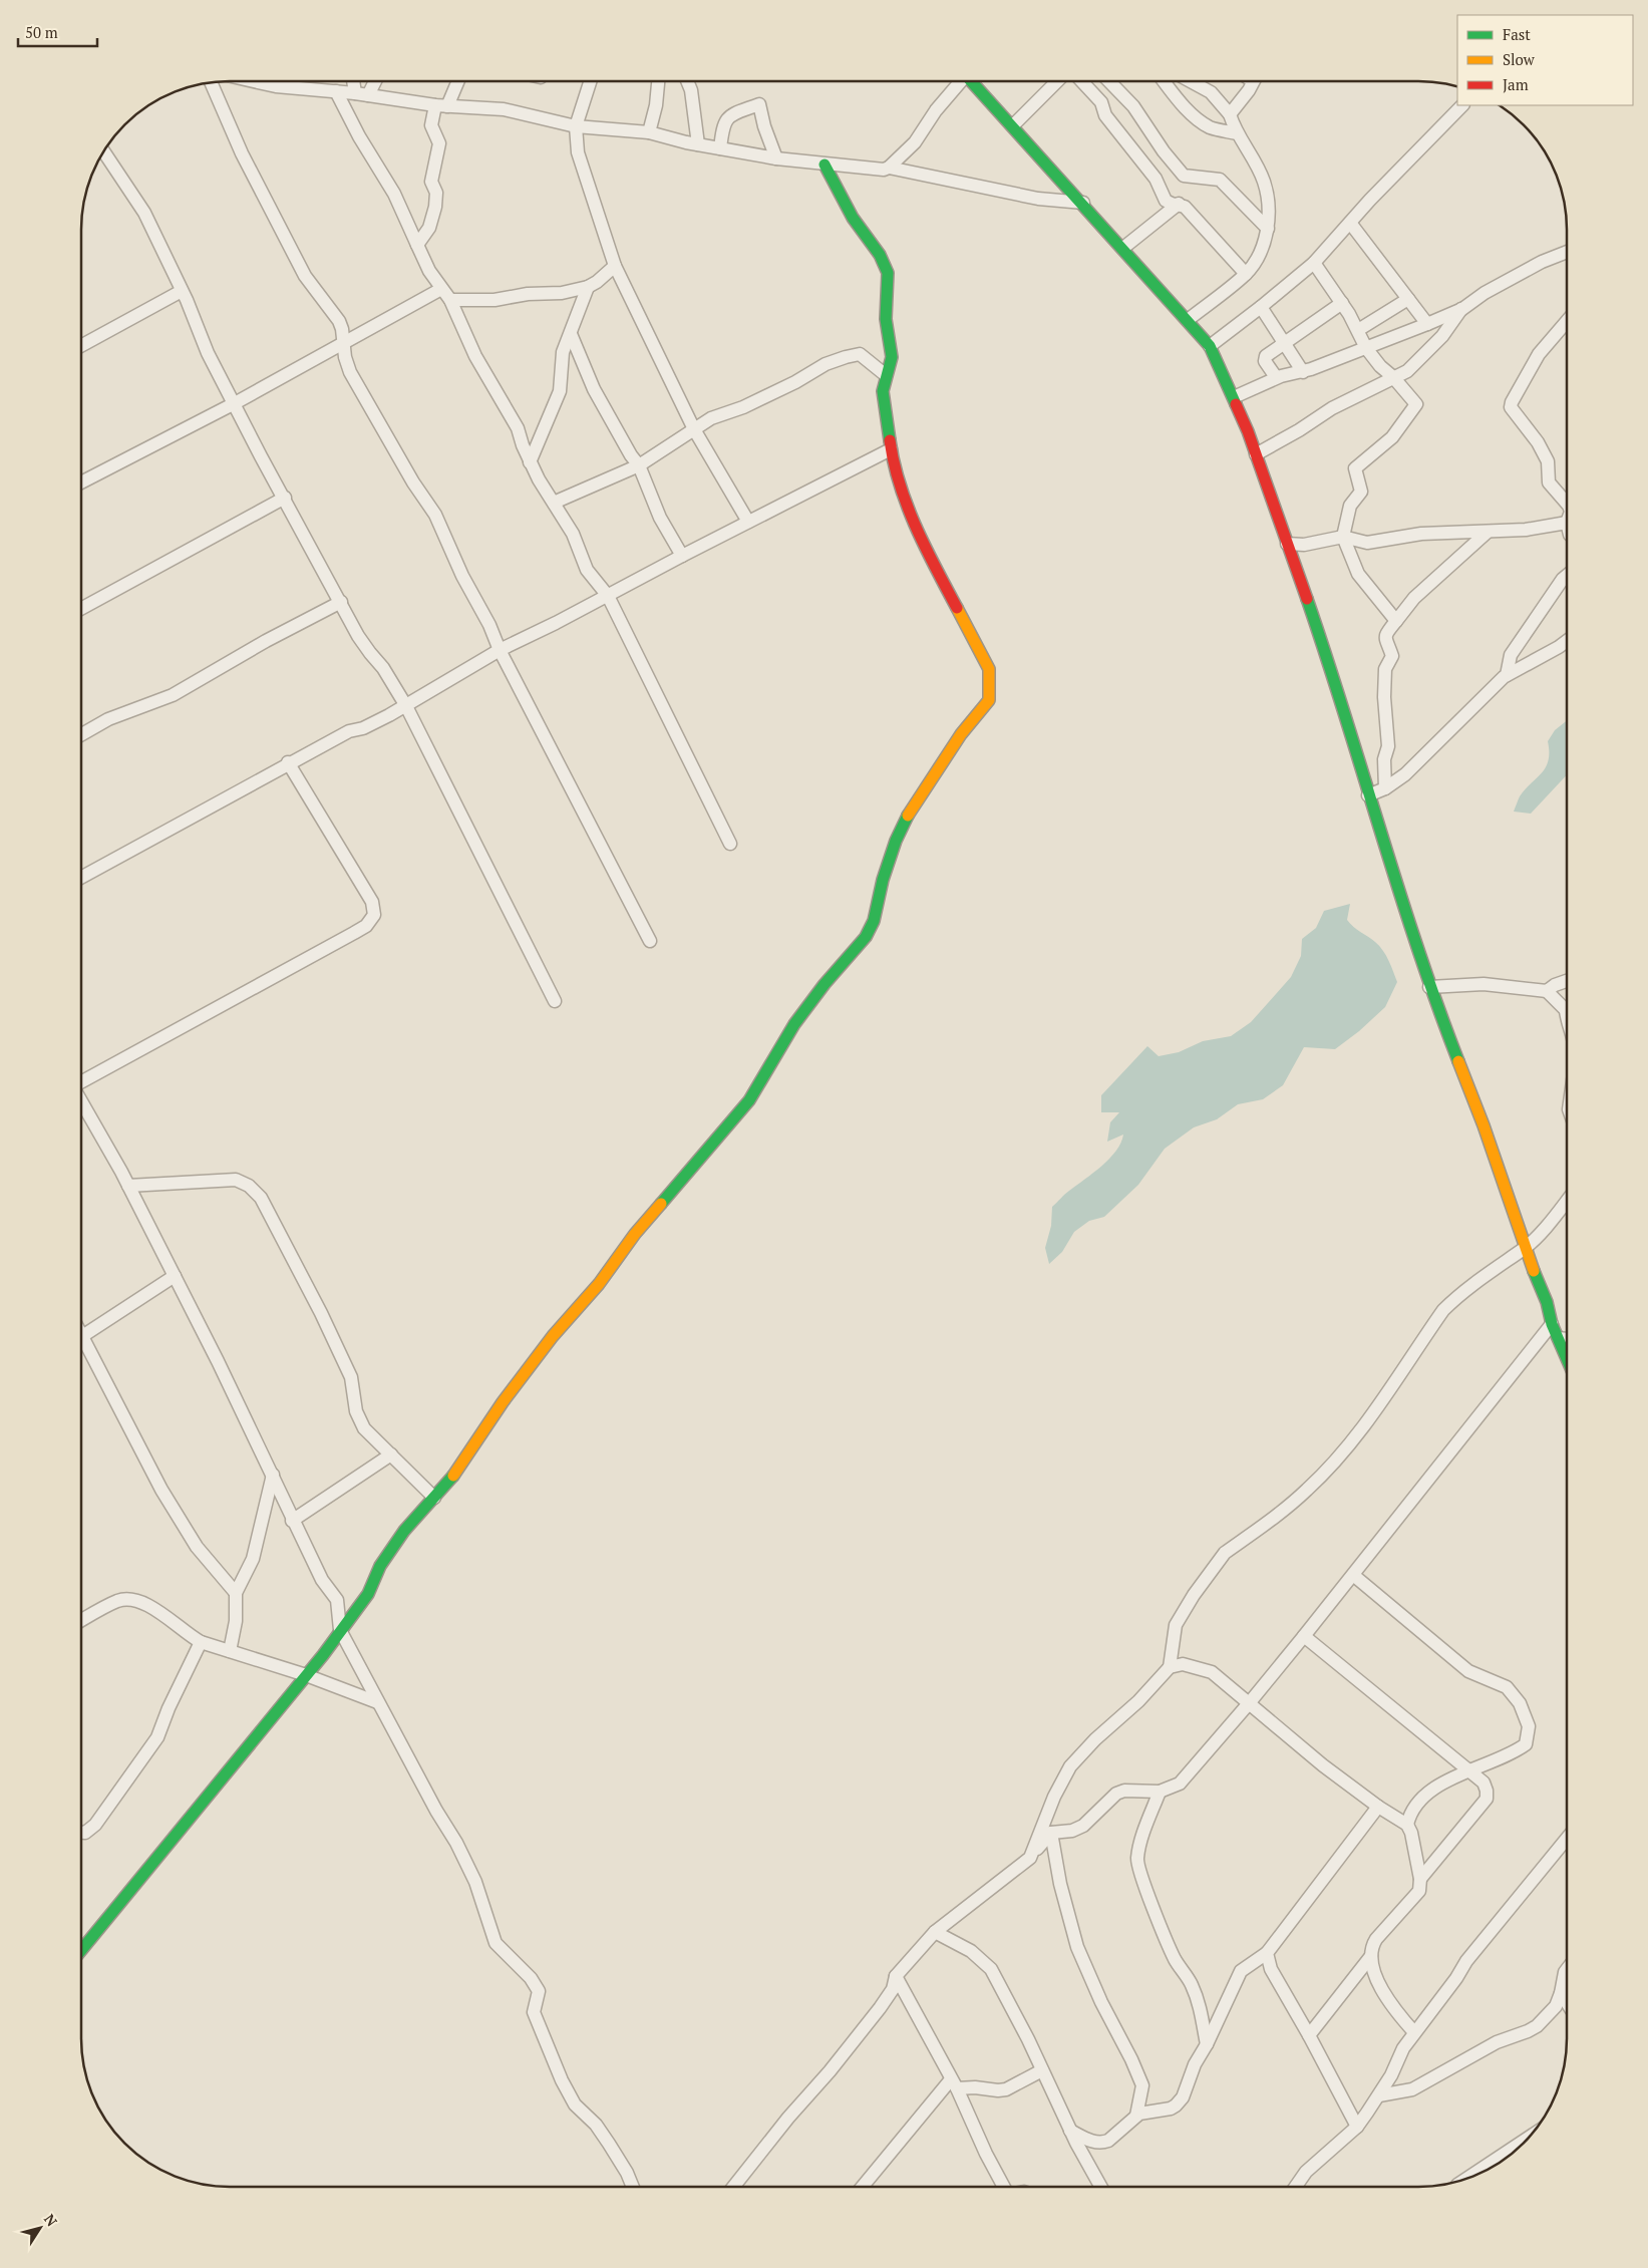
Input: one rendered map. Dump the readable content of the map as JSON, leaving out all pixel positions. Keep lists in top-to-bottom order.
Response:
{
  "legend": ["Fast", "Slow", "Jam"],
  "scale_bar": "50 m",
  "north": "top right"
}
